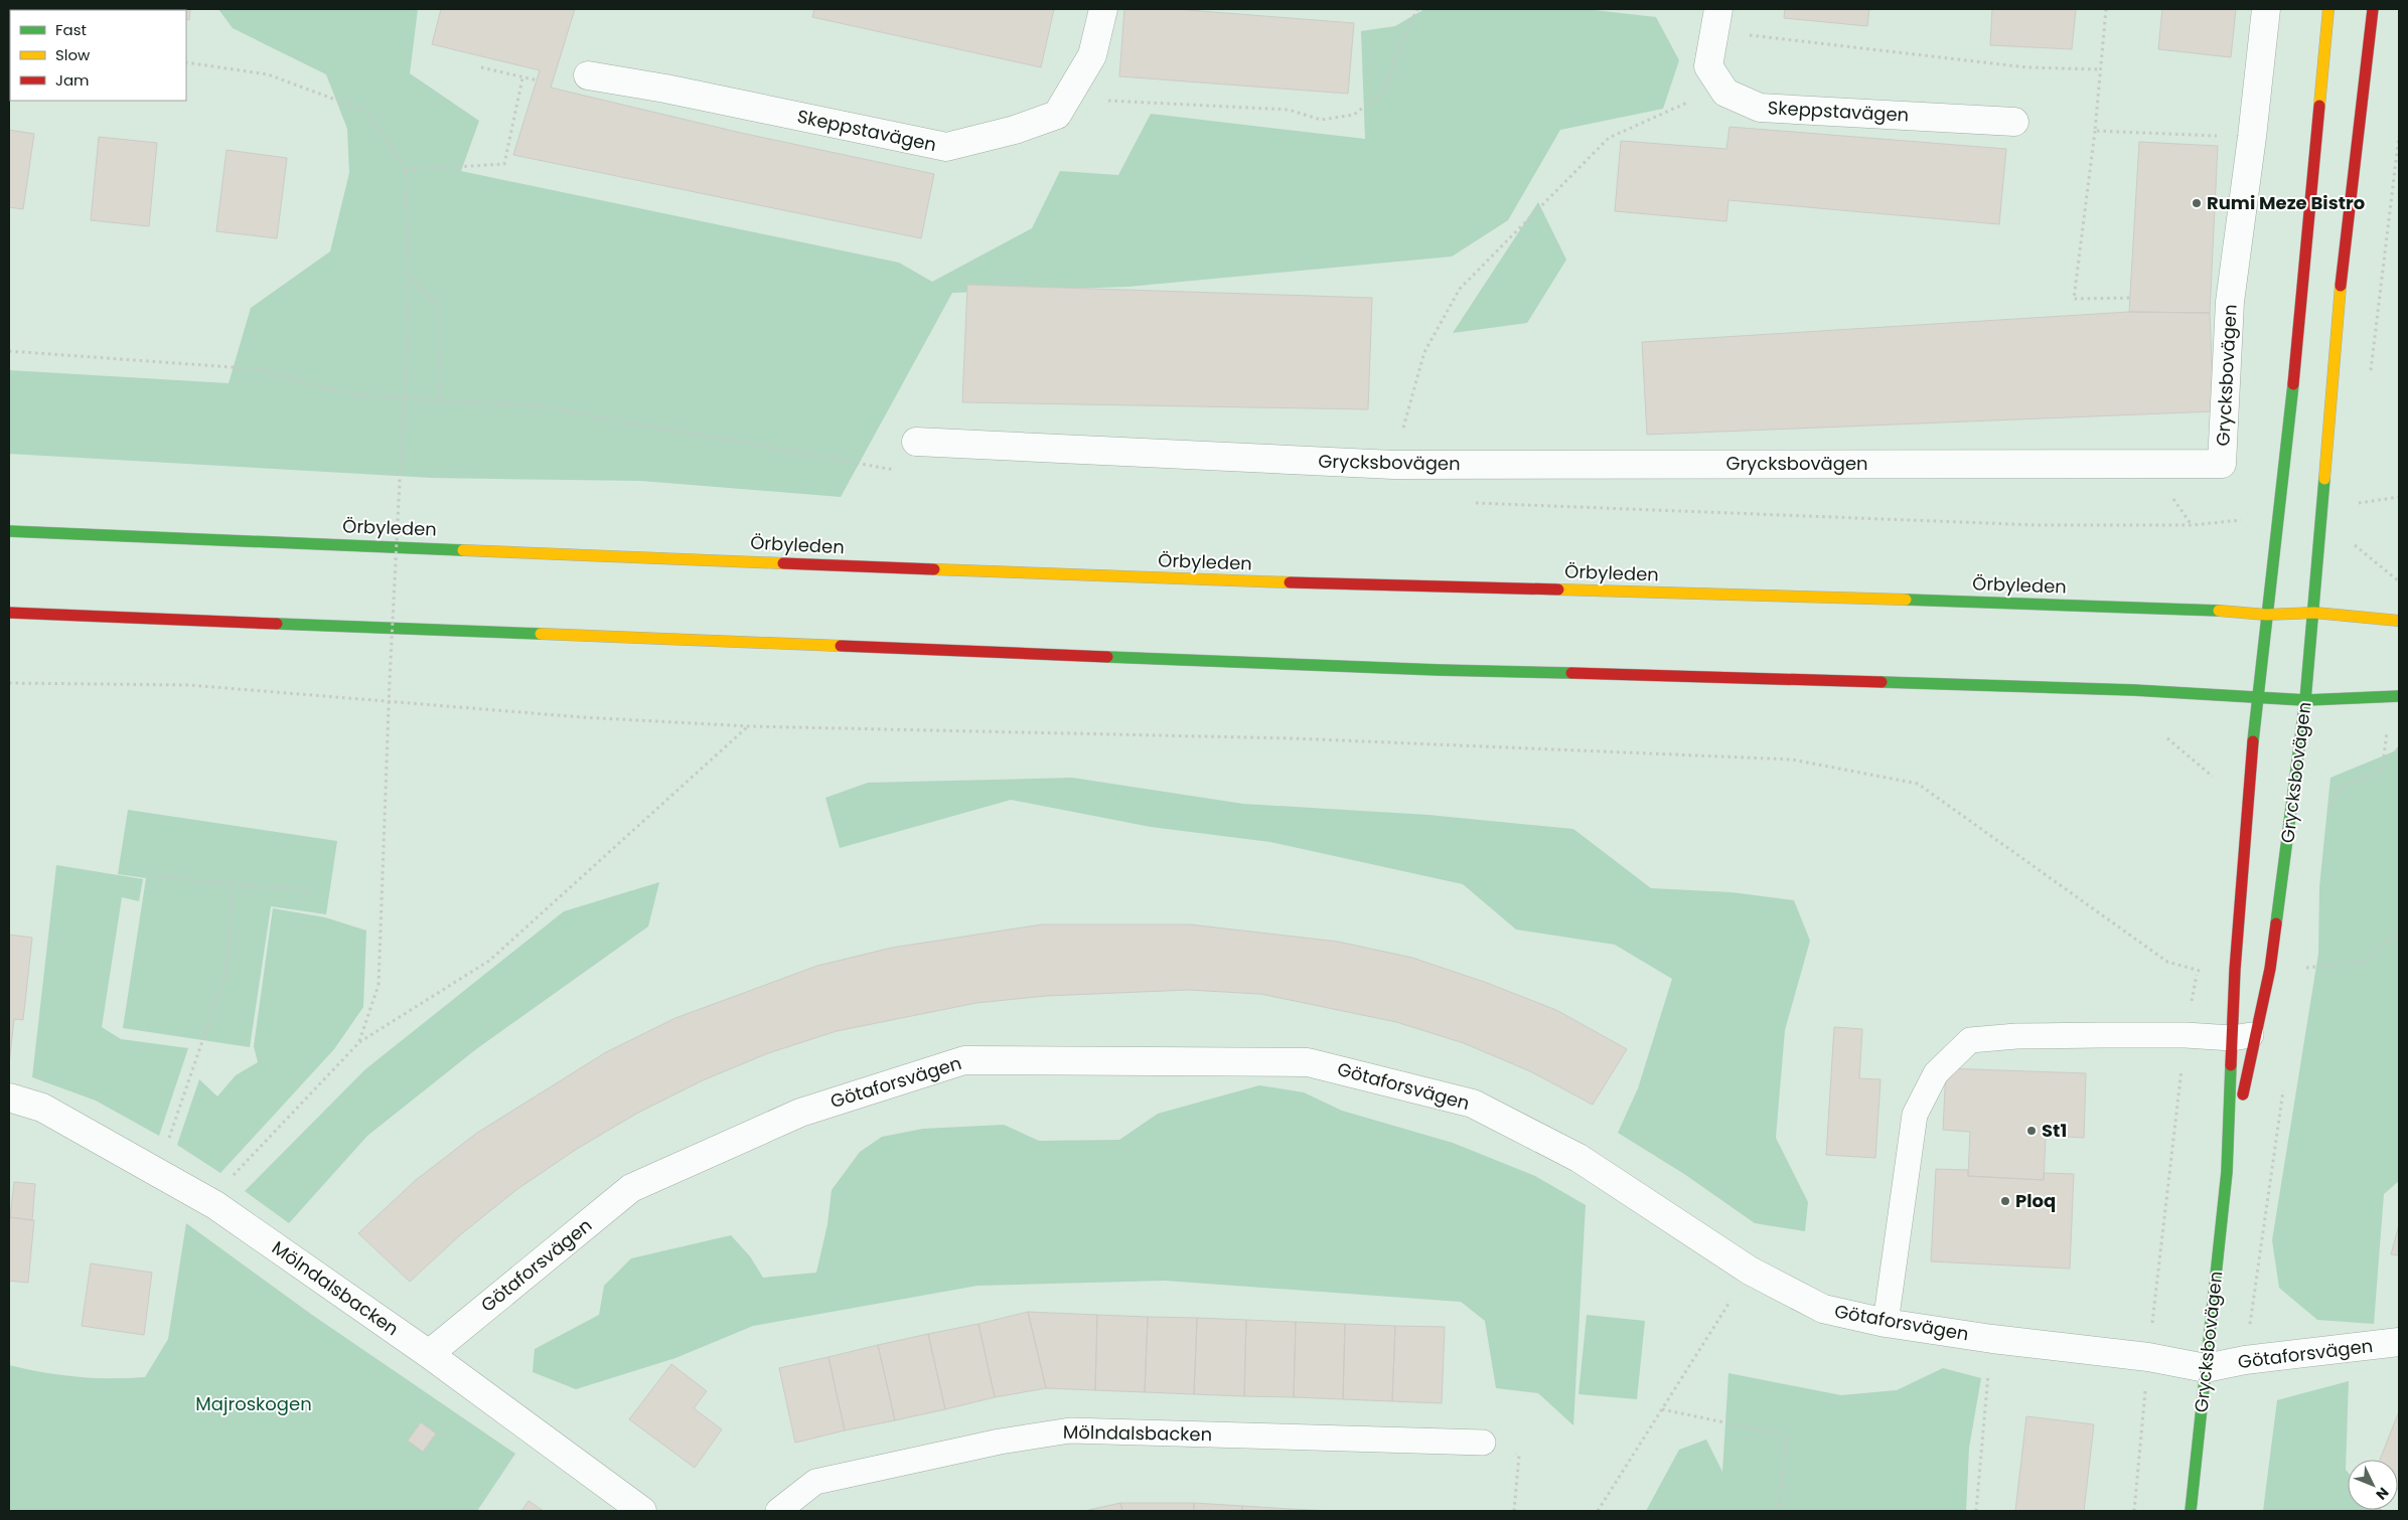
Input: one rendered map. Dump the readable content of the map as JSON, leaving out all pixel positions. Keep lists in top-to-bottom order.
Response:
{
  "streets": {
    "main road": ["Grycksbovägen", "Örbyleden"],
    "street": ["Skeppstavägen", "Götaforsvägen", "Mölndalsbacken"]
  },
  "crossings": [
    ["Grycksbovägen", "Örbyleden"],
    ["Grycksbovägen", "Götaforsvägen"],
    ["Götaforsvägen", "Mölndalsbacken"]
  ],
  "parks": ["Majroskogen"],
  "places": ["Rumi Meze Bistro", "St1", "Ploq"],
  "legend": ["Fast", "Slow", "Jam"],
  "north": "bottom right"
}
